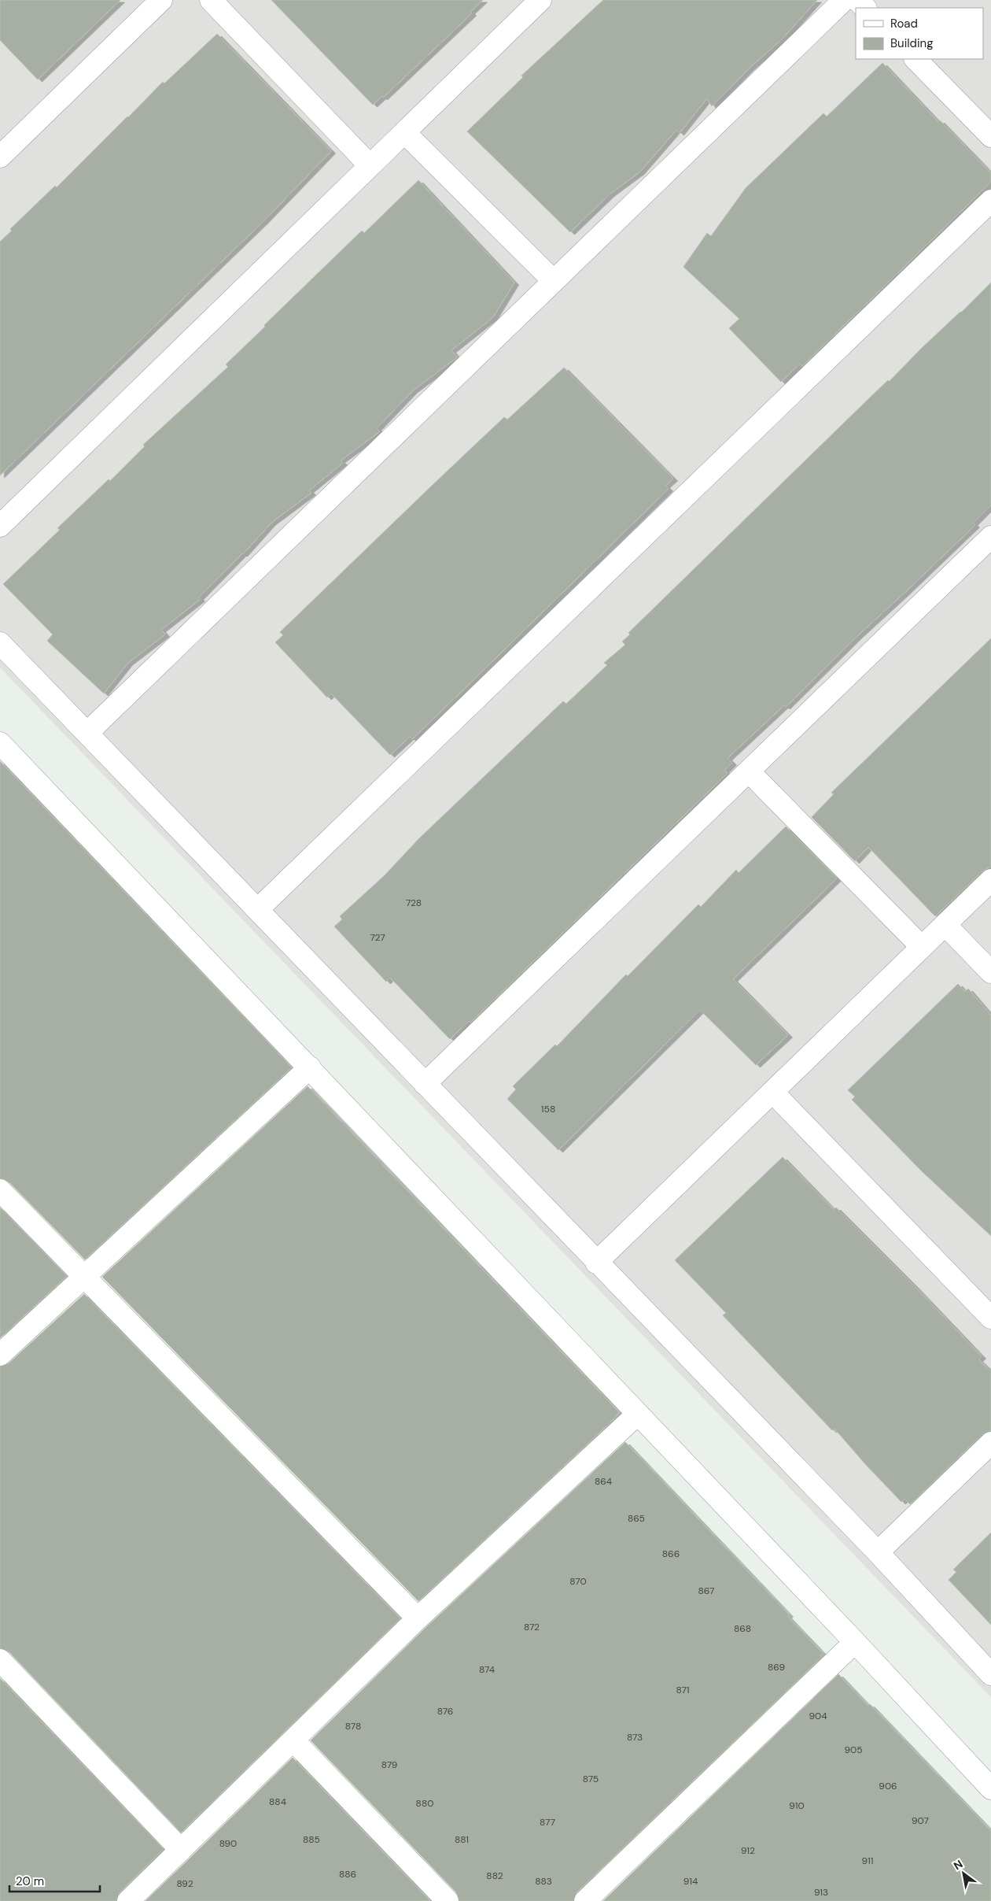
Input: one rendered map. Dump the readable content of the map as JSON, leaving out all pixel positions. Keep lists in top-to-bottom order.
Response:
{
  "house_numbers": [
    "728",
    "727",
    "158",
    "864",
    "865",
    "866",
    "870",
    "867",
    "872",
    "868",
    "869",
    "874",
    "871",
    "876",
    "904",
    "878",
    "873",
    "905",
    "879",
    "875",
    "906",
    "884",
    "880",
    "910",
    "907",
    "877",
    "885",
    "881",
    "890",
    "912",
    "911",
    "886",
    "882",
    "883",
    "914",
    "892",
    "913"
  ],
  "legend": ["Road", "Building"],
  "scale_bar": "20 m",
  "north": "top left"
}
